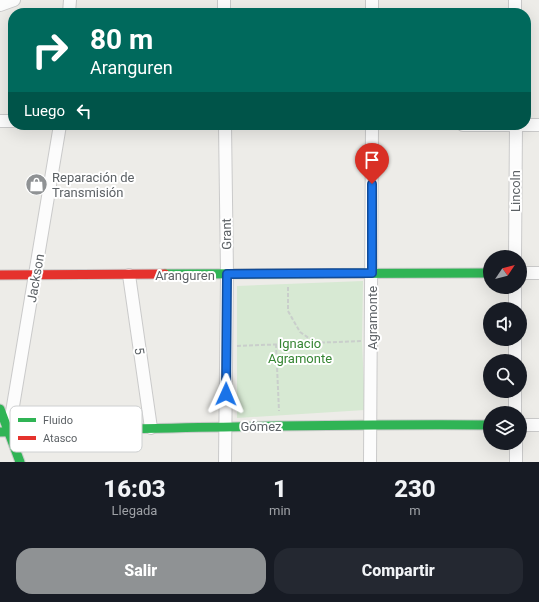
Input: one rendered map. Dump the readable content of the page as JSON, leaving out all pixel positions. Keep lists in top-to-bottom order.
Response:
{
  "streets": {
    "street": [
      "Lincoln",
      "Grant",
      "Aranguren",
      "Jackson",
      "Agramonte",
      "5",
      "Gómez"
    ]
  },
  "crossings": [
    ["Grant", "Aranguren"],
    ["Grant", "Gómez"],
    ["Aranguren", "Jackson"],
    ["Aranguren", "Agramonte"],
    ["Aranguren", "5"],
    ["Agramonte", "Gómez"],
    ["5", "Gómez"]
  ],
  "parks": ["Ignacio Agramonte"],
  "places": {
    "shop": ["Reparación de Transmisión"]
  },
  "legend": ["Fluido", "Atasco"],
  "north": "top right",
  "page": {
    "turn": ["80 m", "Aranguren"],
    "then": "Luego",
    "eta": [
      "16:03",
      "Llegada",
      "1",
      "min",
      "230",
      "m"
    ],
    "buttons": ["Salir", "Compartir"]
  }
}
